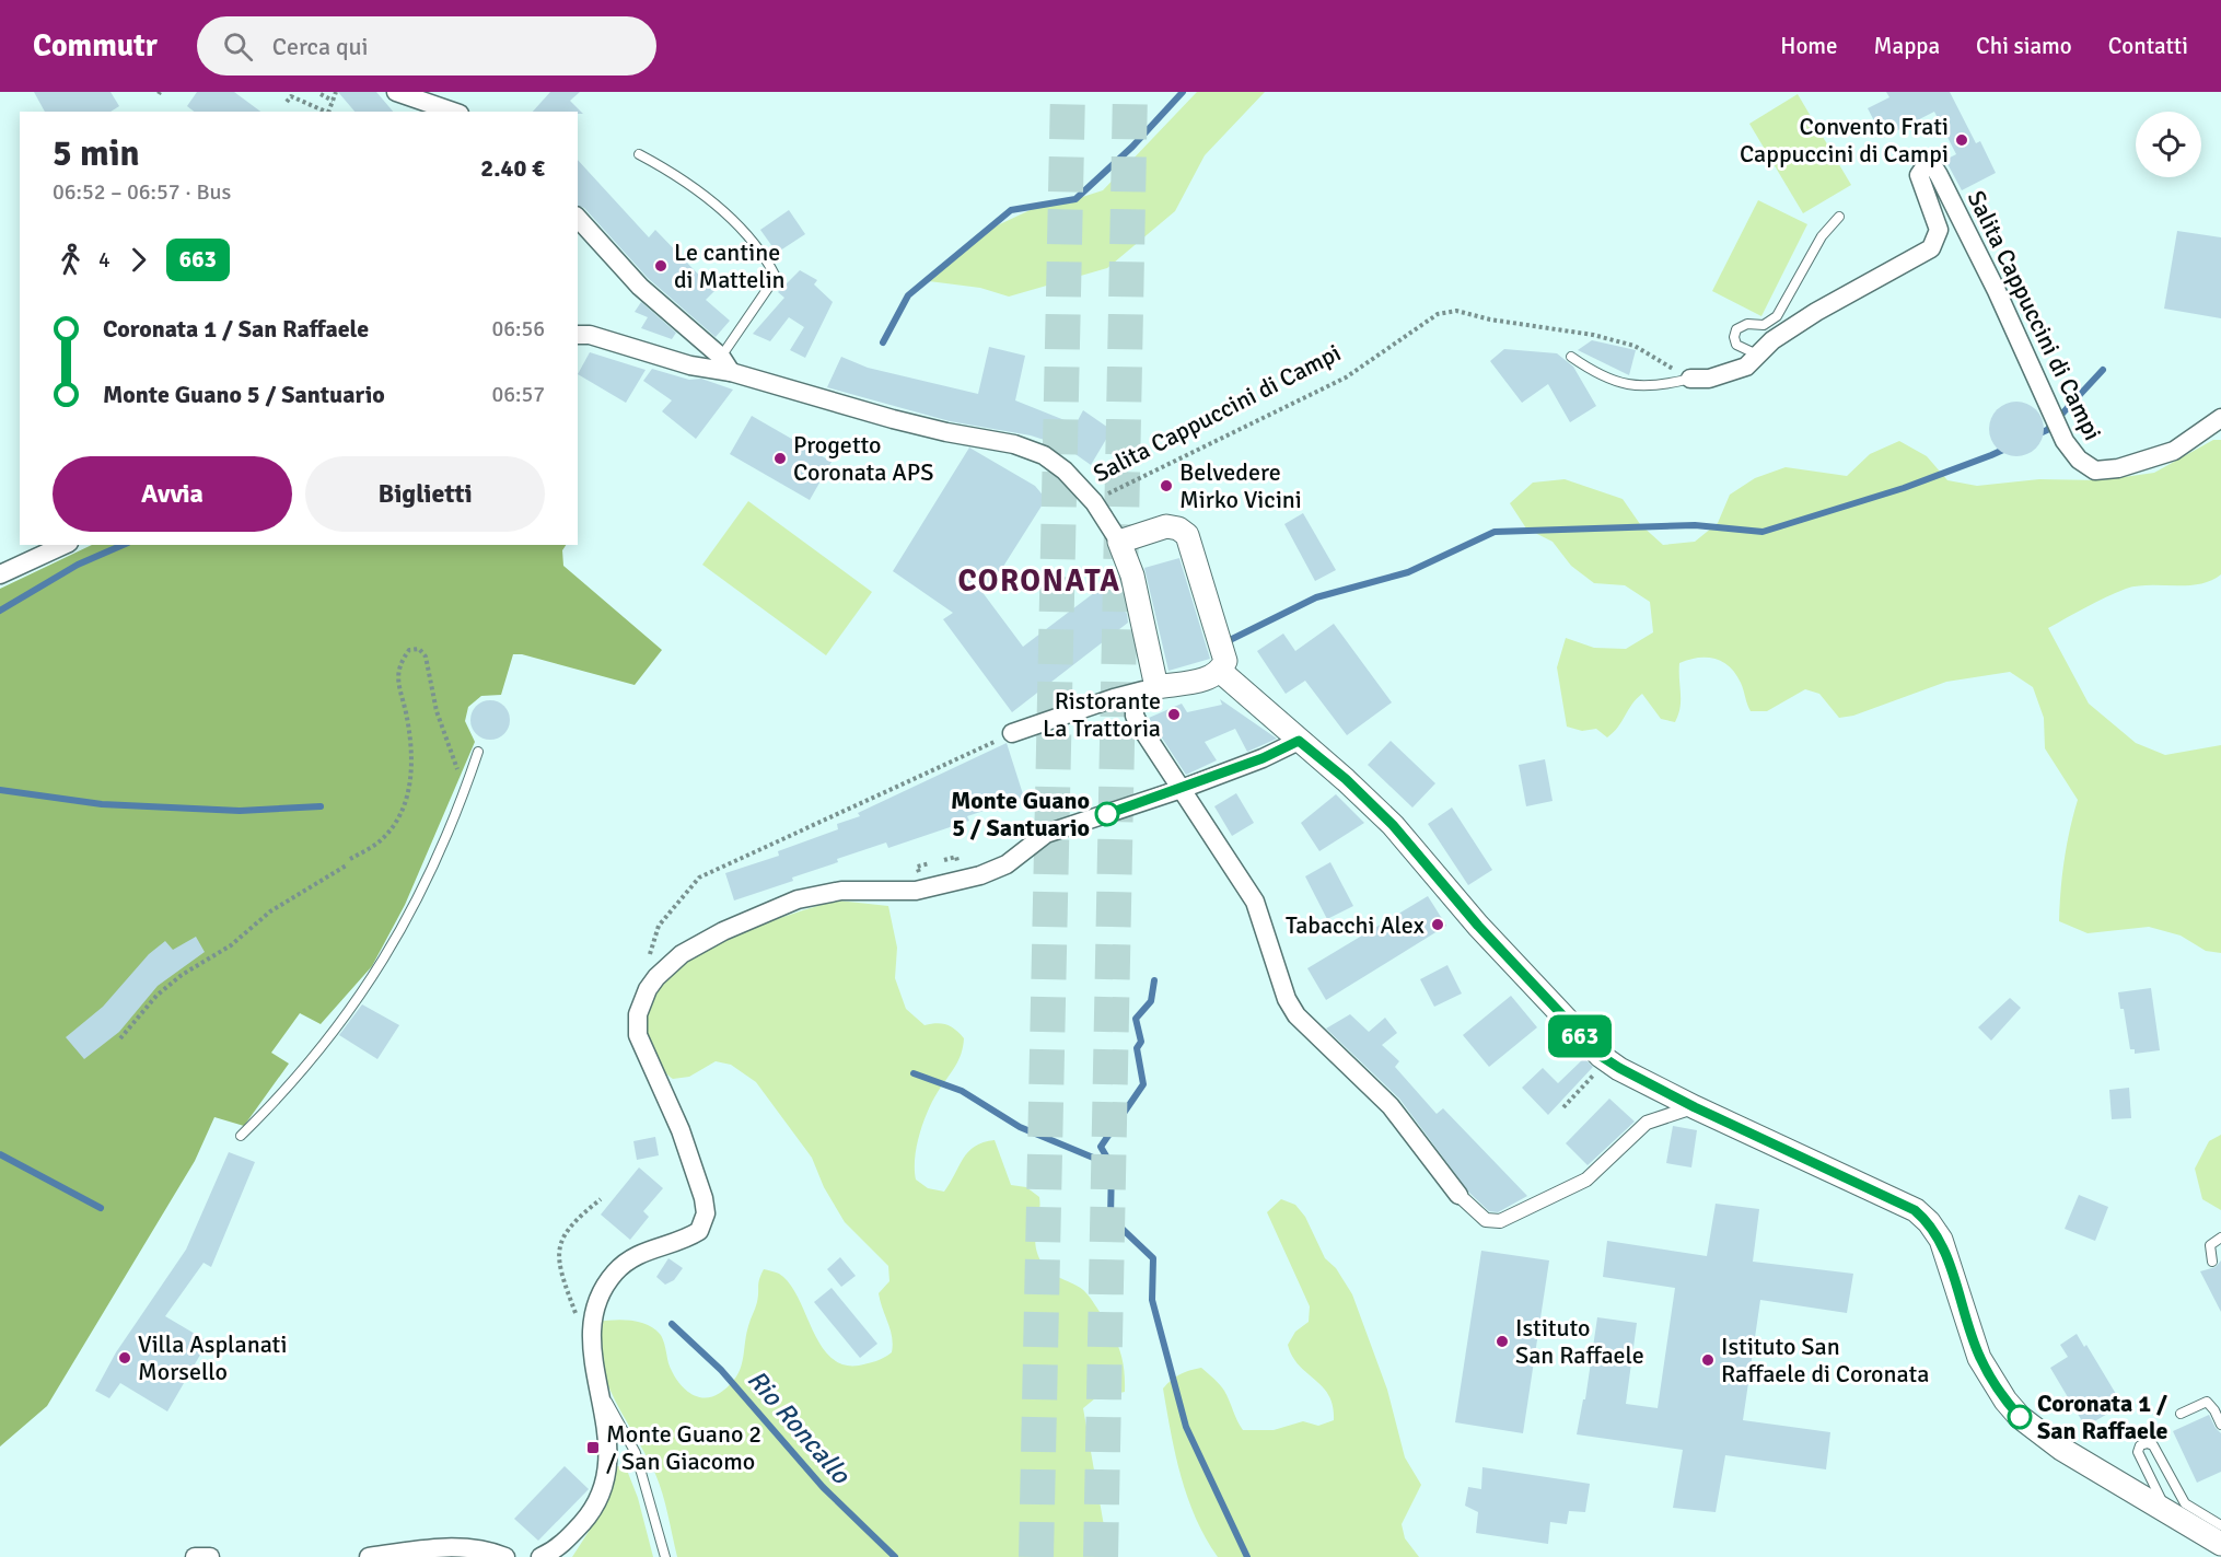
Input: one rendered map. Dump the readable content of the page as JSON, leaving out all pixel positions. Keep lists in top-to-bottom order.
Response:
{
  "streets": {
    "street": ["Salita Cappuccini di Campi"]
  },
  "districts": ["CORONATA"],
  "water": ["Rio Roncallo"],
  "places": {
    "other": [
      "Convento Frati Cappuccini di Campi",
      "Le cantine di Mattelin",
      "Progetto Coronata APS",
      "Belvedere Mirko Vicini",
      "Ristorante La Trattoria",
      "Monte Guano 5 / Santuario",
      "Tabacchi Alex",
      "Istituto San Raffaele",
      "Villa Asplanati Morsello",
      "Istituto San Raffaele di Coronata",
      "Coronata 1 / San Raffaele"
    ],
    "transit": ["Monte Guano 2 / San Giacomo"]
  },
  "lines": ["bus line 663"],
  "page": {
    "header": "Commutr",
    "search": "Cerca qui",
    "nav": [
      "Home",
      "Mappa",
      "Chi siamo",
      "Contatti"
    ],
    "on_map": "663",
    "heading": ["5 min", "06:52 – 06:57 · Bus", "2.40 €"],
    "legs": ["4", "663"],
    "list": [
      {
        "name": "Coronata 1 / San Raffaele",
        "value": "06:56"
      },
      {
        "name": "Monte Guano 5 / Santuario",
        "value": "06:57"
      }
    ],
    "buttons": ["Avvia", "Biglietti"]
  }
}
